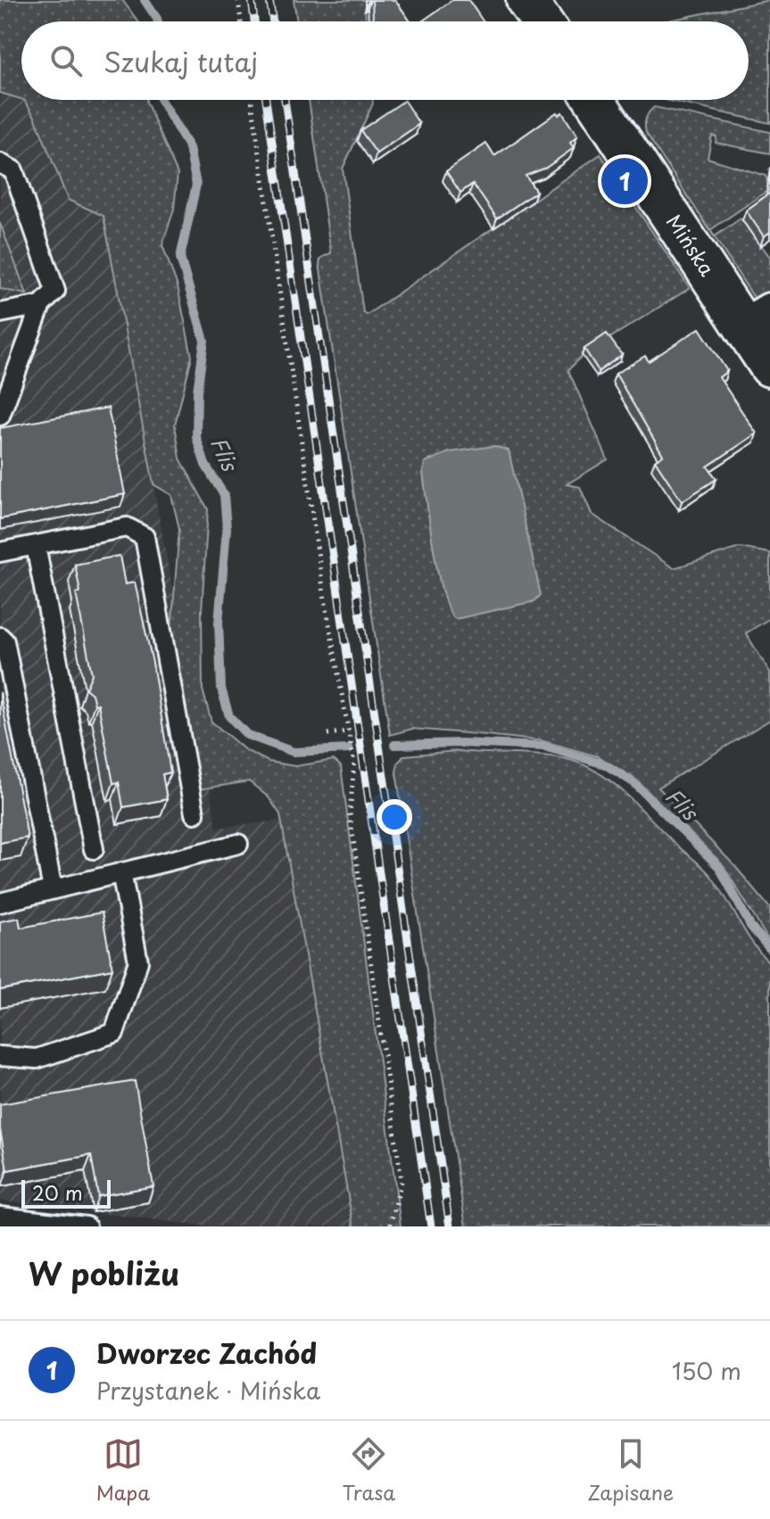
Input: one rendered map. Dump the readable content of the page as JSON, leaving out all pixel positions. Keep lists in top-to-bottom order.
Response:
{
  "streets": {
    "street": ["Mińska"]
  },
  "water": ["Flis"],
  "scale_bar": "20 m",
  "page": {
    "search": "Szukaj tutaj",
    "pins": "1",
    "scale": "20 m",
    "heading": "W pobliżu",
    "list": [
      {
        "mark": "1",
        "name": "Dworzec Zachód",
        "note": "Przystanek · Mińska",
        "value": "150 m"
      }
    ],
    "nav": ["Mapa", "Trasa", "Zapisane"]
  }
}
